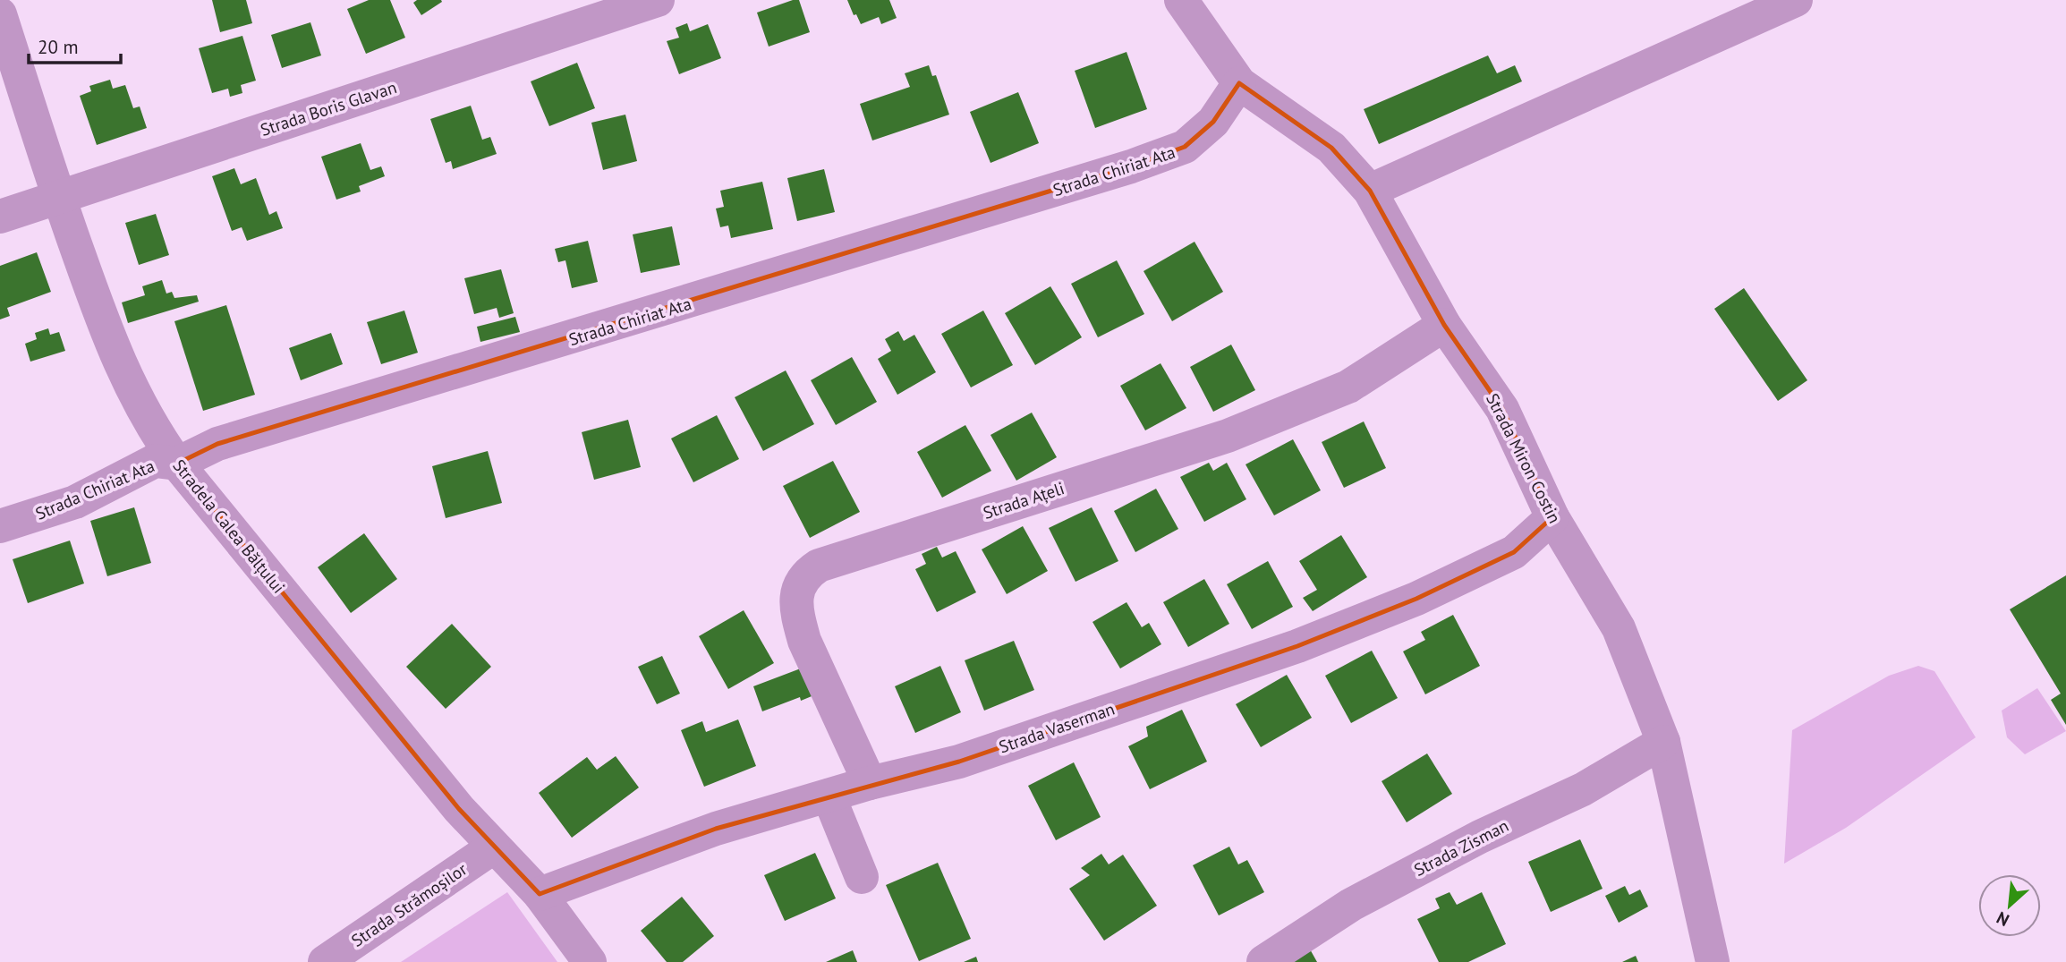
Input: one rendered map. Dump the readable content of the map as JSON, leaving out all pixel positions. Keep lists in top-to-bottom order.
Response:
{
  "streets": {
    "street": [
      "Strada Boris Glavan",
      "Strada Chiriat Ata",
      "Strada Miron Costin",
      "Strada Ațeli",
      "Stradela Calea Bălțului",
      "Strada Vaserman",
      "Strada Zisman",
      "Strada Strămoșilor"
    ]
  },
  "crossings": [
    ["Strada Boris Glavan", "Stradela Calea Bălțului"],
    ["Strada Chiriat Ata", "Strada Miron Costin"],
    ["Strada Chiriat Ata", "Stradela Calea Bălțului"],
    ["Strada Miron Costin", "Strada Ațeli"],
    ["Strada Miron Costin", "Strada Vaserman"],
    ["Strada Miron Costin", "Strada Zisman"],
    ["Strada Ațeli", "Strada Vaserman"],
    ["Stradela Calea Bălțului", "Strada Vaserman"],
    ["Stradela Calea Bălțului", "Strada Strămoșilor"]
  ],
  "scale_bar": "20 m",
  "north": "bottom left"
}
